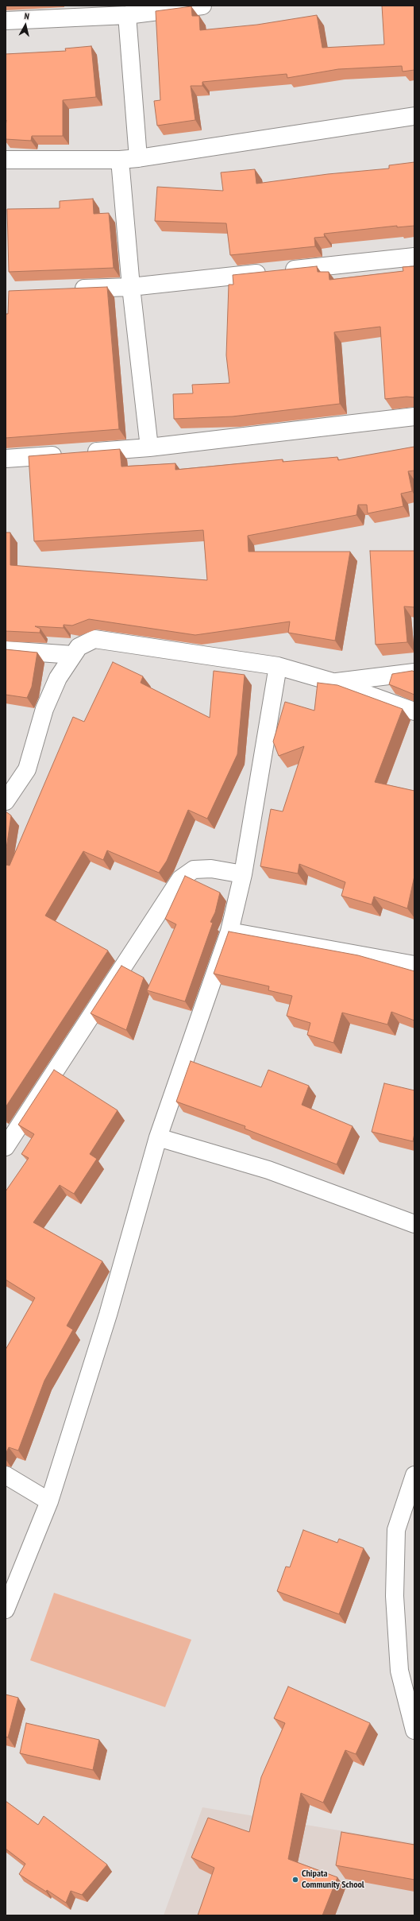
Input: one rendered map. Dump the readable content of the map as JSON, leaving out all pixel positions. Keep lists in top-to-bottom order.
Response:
{
  "places": ["Chipata Community School"],
  "north": "top"
}
